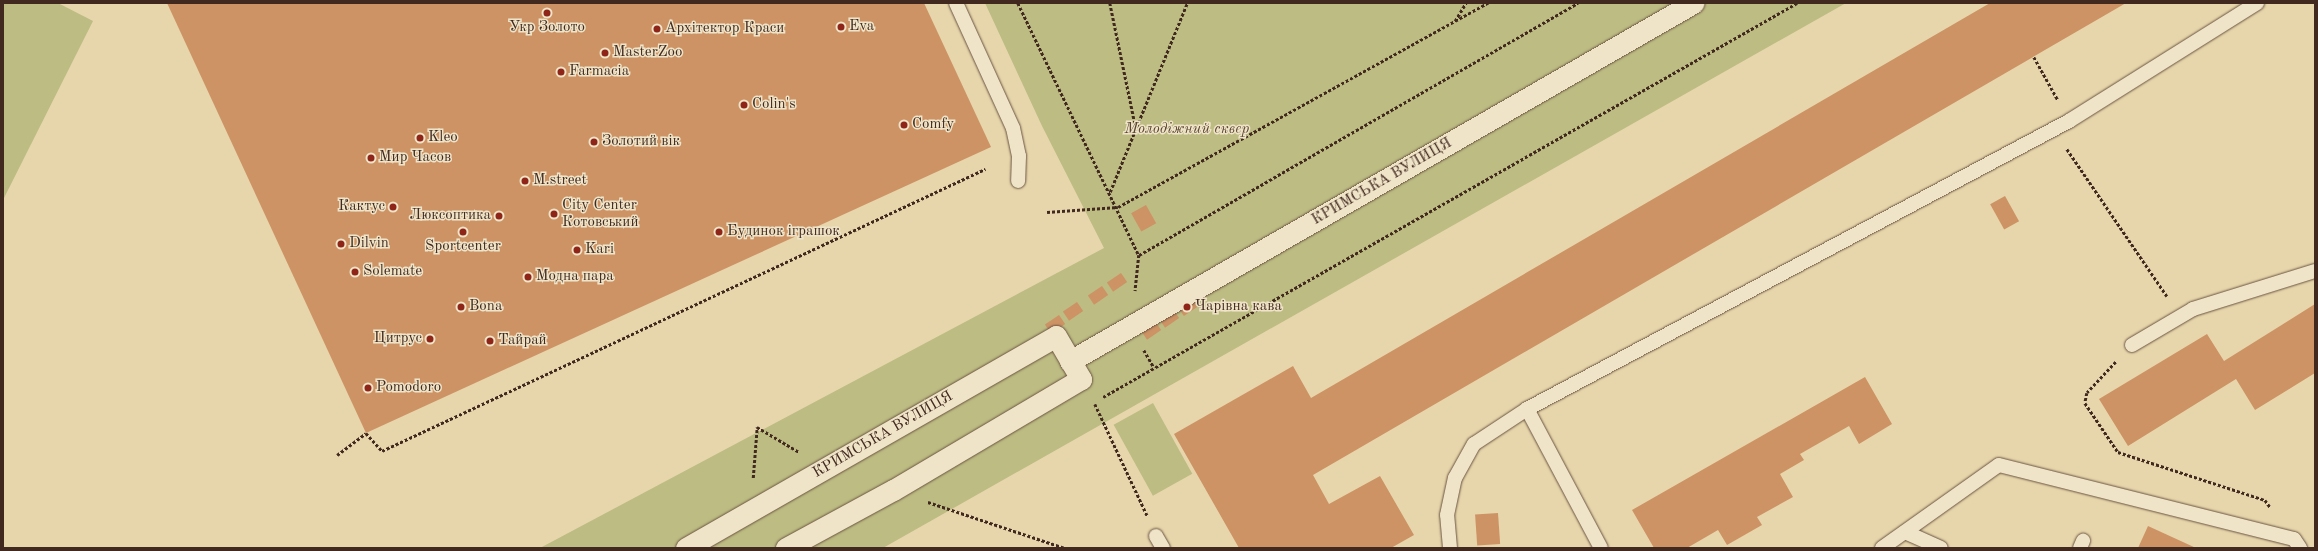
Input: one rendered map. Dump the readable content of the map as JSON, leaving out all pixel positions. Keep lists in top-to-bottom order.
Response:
{
  "streets": {
    "street": ["КРИМСЬКА ВУЛИЦЯ"]
  },
  "parks": ["Молодіжний сквер"],
  "places": [
    "Укр Золото",
    "Eva",
    "Архітектор Краси",
    "MasterZoo",
    "Farmacia",
    "Colin's",
    "Comfy",
    "Kleo",
    "Золотий вік",
    "Мир Часов",
    "M.street",
    "Кактус",
    "City Center Котовський",
    "Люксоптика",
    "Sportcenter",
    "Будинок іграшок",
    "Dilvin",
    "Kari",
    "Solemate",
    "Модна пара",
    "Bona",
    "Чарівна кава",
    "Цитрус",
    "Тайрай",
    "Pomodoro"
  ]
}
